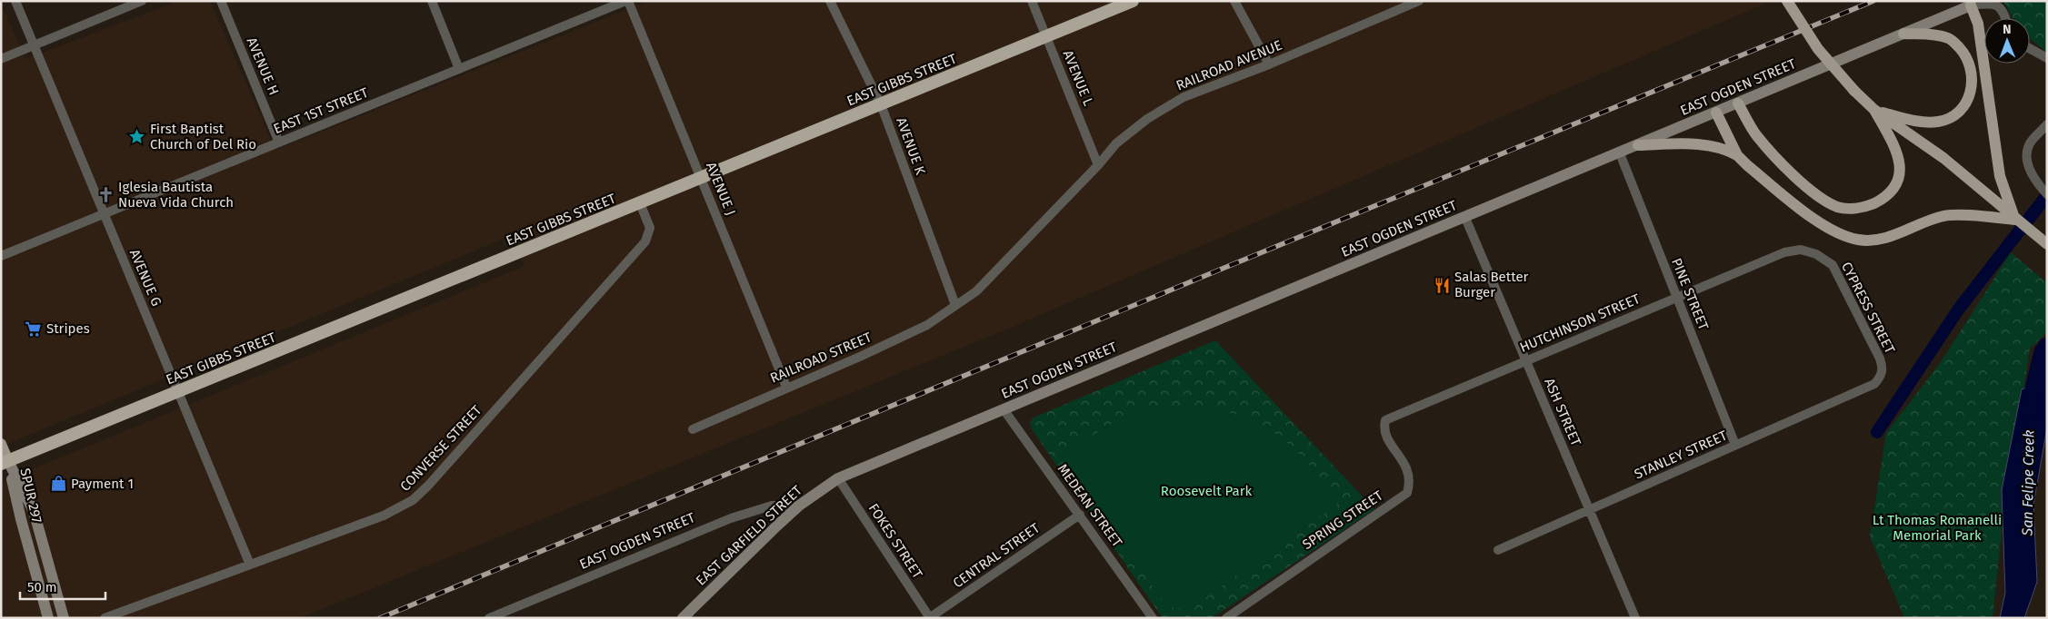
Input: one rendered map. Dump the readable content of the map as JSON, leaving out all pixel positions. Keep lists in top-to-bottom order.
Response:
{
  "streets": {
    "highway": ["EAST GIBBS STREET"],
    "main road": ["EAST OGDEN STREET", "SPUR 297", "EAST GARFIELD STREET"],
    "street": [
      "RAILROAD AVENUE",
      "AVENUE H",
      "AVENUE L",
      "EAST 1ST STREET",
      "AVENUE K",
      "AVENUE J",
      "AVENUE G",
      "PINE STREET",
      "CYPRESS STREET",
      "HUTCHINSON STREET",
      "RAILROAD STREET",
      "ASH STREET",
      "CONVERSE STREET",
      "STANLEY STREET",
      "MEDEAN STREET",
      "SPRING STREET",
      "FOKES STREET",
      "CENTRAL STREET"
    ]
  },
  "crossings": [
    ["RAILROAD AVENUE", "AVENUE L"],
    ["RAILROAD AVENUE", "AVENUE K"],
    ["RAILROAD AVENUE", "RAILROAD STREET"],
    ["AVENUE H", "EAST 1ST STREET"],
    ["AVENUE L", "EAST GIBBS STREET"],
    ["EAST GIBBS STREET", "AVENUE K"],
    ["EAST GIBBS STREET", "AVENUE J"],
    ["EAST GIBBS STREET", "AVENUE G"],
    ["EAST GIBBS STREET", "CONVERSE STREET"],
    ["EAST GIBBS STREET", "SPUR 297"],
    ["EAST OGDEN STREET", "PINE STREET"],
    ["EAST OGDEN STREET", "ASH STREET"],
    ["EAST OGDEN STREET", "MEDEAN STREET"],
    ["EAST OGDEN STREET", "EAST GARFIELD STREET"],
    ["EAST OGDEN STREET", "FOKES STREET"],
    ["EAST 1ST STREET", "AVENUE J"],
    ["EAST 1ST STREET", "AVENUE G"],
    ["AVENUE K", "RAILROAD STREET"],
    ["AVENUE J", "RAILROAD STREET"],
    ["AVENUE G", "CONVERSE STREET"],
    ["PINE STREET", "HUTCHINSON STREET"],
    ["PINE STREET", "STANLEY STREET"],
    ["CYPRESS STREET", "HUTCHINSON STREET"],
    ["CYPRESS STREET", "STANLEY STREET"],
    ["HUTCHINSON STREET", "ASH STREET"],
    ["HUTCHINSON STREET", "SPRING STREET"],
    ["ASH STREET", "STANLEY STREET"],
    ["MEDEAN STREET", "CENTRAL STREET"],
    ["EAST GARFIELD STREET", "FOKES STREET"],
    ["FOKES STREET", "CENTRAL STREET"]
  ],
  "water": ["San Felipe Creek"],
  "parks": ["Roosevelt Park", "Lt Thomas Romanelli Memorial Park"],
  "places": {
    "place": ["First Baptist Church of Del Rio"],
    "church": ["Iglesia Bautista Nueva Vida Church"],
    "restaurant": ["Salas Better Burger"],
    "supermarket": ["Stripes"],
    "shop": ["Payment 1"]
  },
  "scale_bar": "50 m",
  "north": "top"
}
